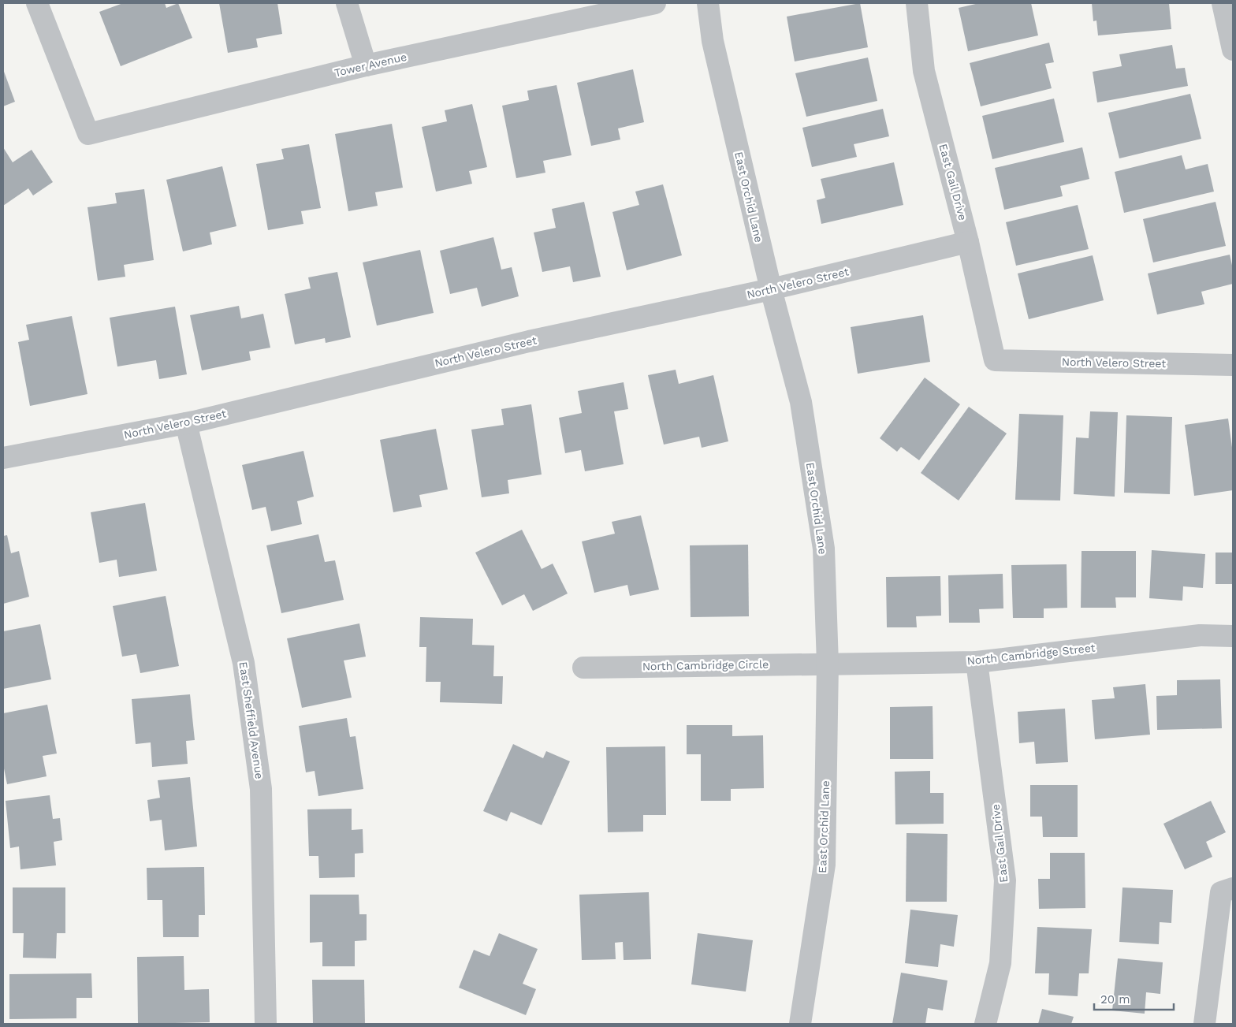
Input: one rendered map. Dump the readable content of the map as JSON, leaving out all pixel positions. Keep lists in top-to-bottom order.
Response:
{
  "streets": {
    "street": [
      "Tower Avenue",
      "East Gail Drive",
      "East Orchid Lane",
      "North Velero Street",
      "North Cambridge Street",
      "North Cambridge Circle",
      "East Sheffield Avenue"
    ]
  },
  "crossings": [
    ["East Gail Drive", "North Velero Street"],
    ["East Gail Drive", "North Cambridge Street"],
    ["East Orchid Lane", "North Velero Street"],
    ["East Orchid Lane", "North Cambridge Street"],
    ["East Orchid Lane", "North Cambridge Circle"],
    ["North Velero Street", "East Sheffield Avenue"],
    ["North Cambridge Street", "North Cambridge Circle"]
  ],
  "scale_bar": "20 m"
}
